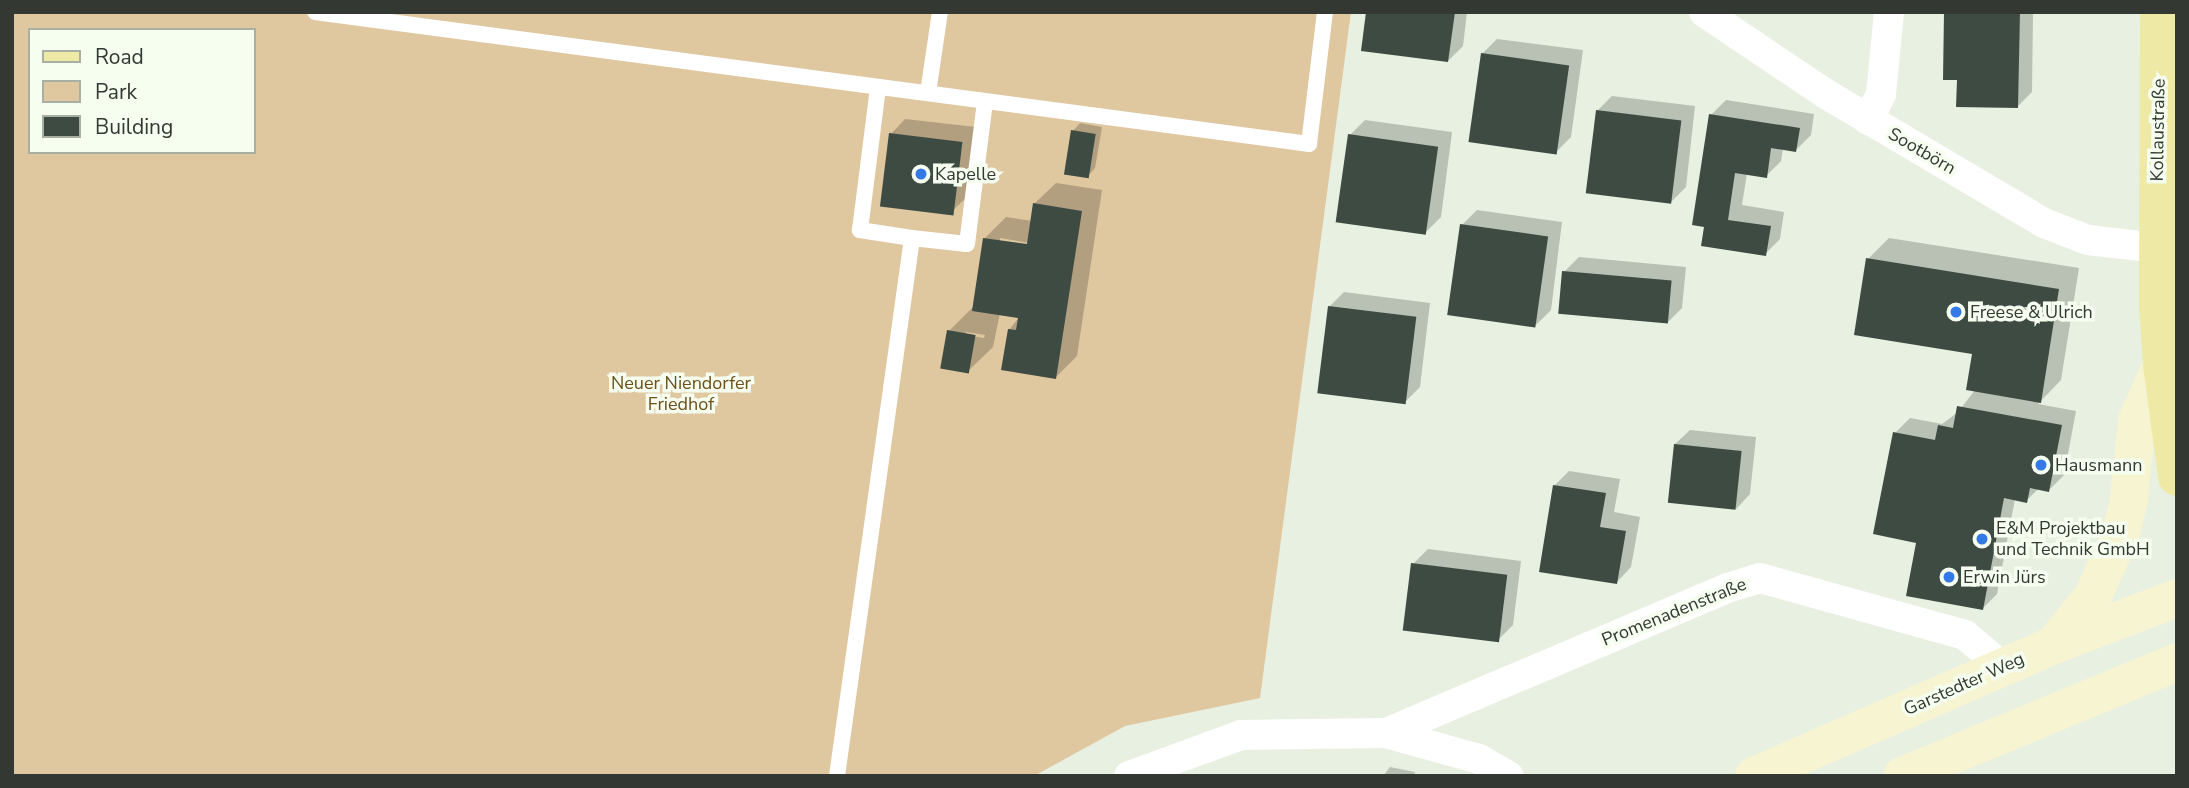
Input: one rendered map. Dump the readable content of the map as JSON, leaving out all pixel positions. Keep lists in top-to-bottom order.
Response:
{
  "streets": {
    "main road": ["Kollaustraße", "Garstedter Weg"],
    "street": ["Sootbörn", "Promenadenstraße"]
  },
  "crossings": [
    ["Kollaustraße", "Sootbörn"],
    ["Promenadenstraße", "Garstedter Weg"]
  ],
  "parks": ["Neuer Niendorfer Friedhof"],
  "places": [
    "Kapelle",
    "Freese & Ulrich",
    "Hausmann",
    "E&M Projektbau und Technik GmbH",
    "Erwin Jürs"
  ],
  "legend": ["Road", "Park", "Building"]
}
